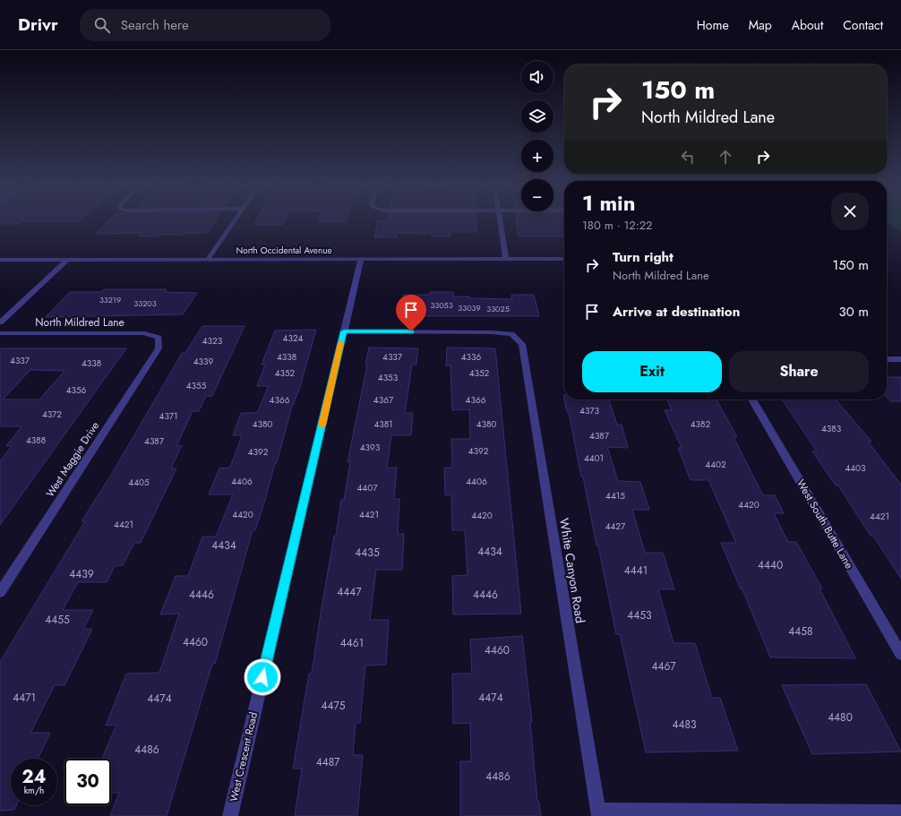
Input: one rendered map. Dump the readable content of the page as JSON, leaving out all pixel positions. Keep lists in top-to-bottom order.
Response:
{
  "streets": {
    "street": [
      "North Occidental Avenue",
      "North Mildred Lane",
      "West Maggie Drive",
      "West South Butte Lane",
      "White Canyon Road",
      "West Crescent Road"
    ]
  },
  "crossings": [
    ["North Occidental Avenue", "West Crescent Road"],
    ["North Mildred Lane", "West Maggie Drive"],
    ["White Canyon Road", "West Crescent Road"]
  ],
  "house_numbers": [
    "33219",
    "33203",
    "33053",
    "33039",
    "33025",
    "4324",
    "4323",
    "4338",
    "4337",
    "4336",
    "4337",
    "4339",
    "4338",
    "4352",
    "4352",
    "4353",
    "4355",
    "4356",
    "4366",
    "4367",
    "4366",
    "4373",
    "4372",
    "4371",
    "4380",
    "4381",
    "4380",
    "4382",
    "4383",
    "4387",
    "4388",
    "4387",
    "4393",
    "4392",
    "4392",
    "4401",
    "4402",
    "4403",
    "4406",
    "4406",
    "4405",
    "4407",
    "4415",
    "4420",
    "4420",
    "4421",
    "4420",
    "4421",
    "4421",
    "4427",
    "4434",
    "4434",
    "4435",
    "4440",
    "4441",
    "4439",
    "4447",
    "4446",
    "4446",
    "4453",
    "4455",
    "4458",
    "4460",
    "4461",
    "4460",
    "4467",
    "4471",
    "4474",
    "4474",
    "4475",
    "4480",
    "4483",
    "4486",
    "4487",
    "4486"
  ],
  "page": {
    "header": "Drivr",
    "search": "Search here",
    "nav": [
      "Home",
      "Map",
      "About",
      "Contact"
    ],
    "map_buttons": ["+", "−"],
    "turn": ["150 m", "North Mildred Lane"],
    "heading": ["1 min", "180 m · 12:22"],
    "list": [
      {
        "name": "Turn right",
        "note": "North Mildred Lane",
        "value": "150 m"
      },
      {
        "name": "Arrive at destination",
        "value": "30 m"
      }
    ],
    "buttons": ["Exit", "Share"],
    "speed": "24 km/h",
    "limit": "30"
  }
}
